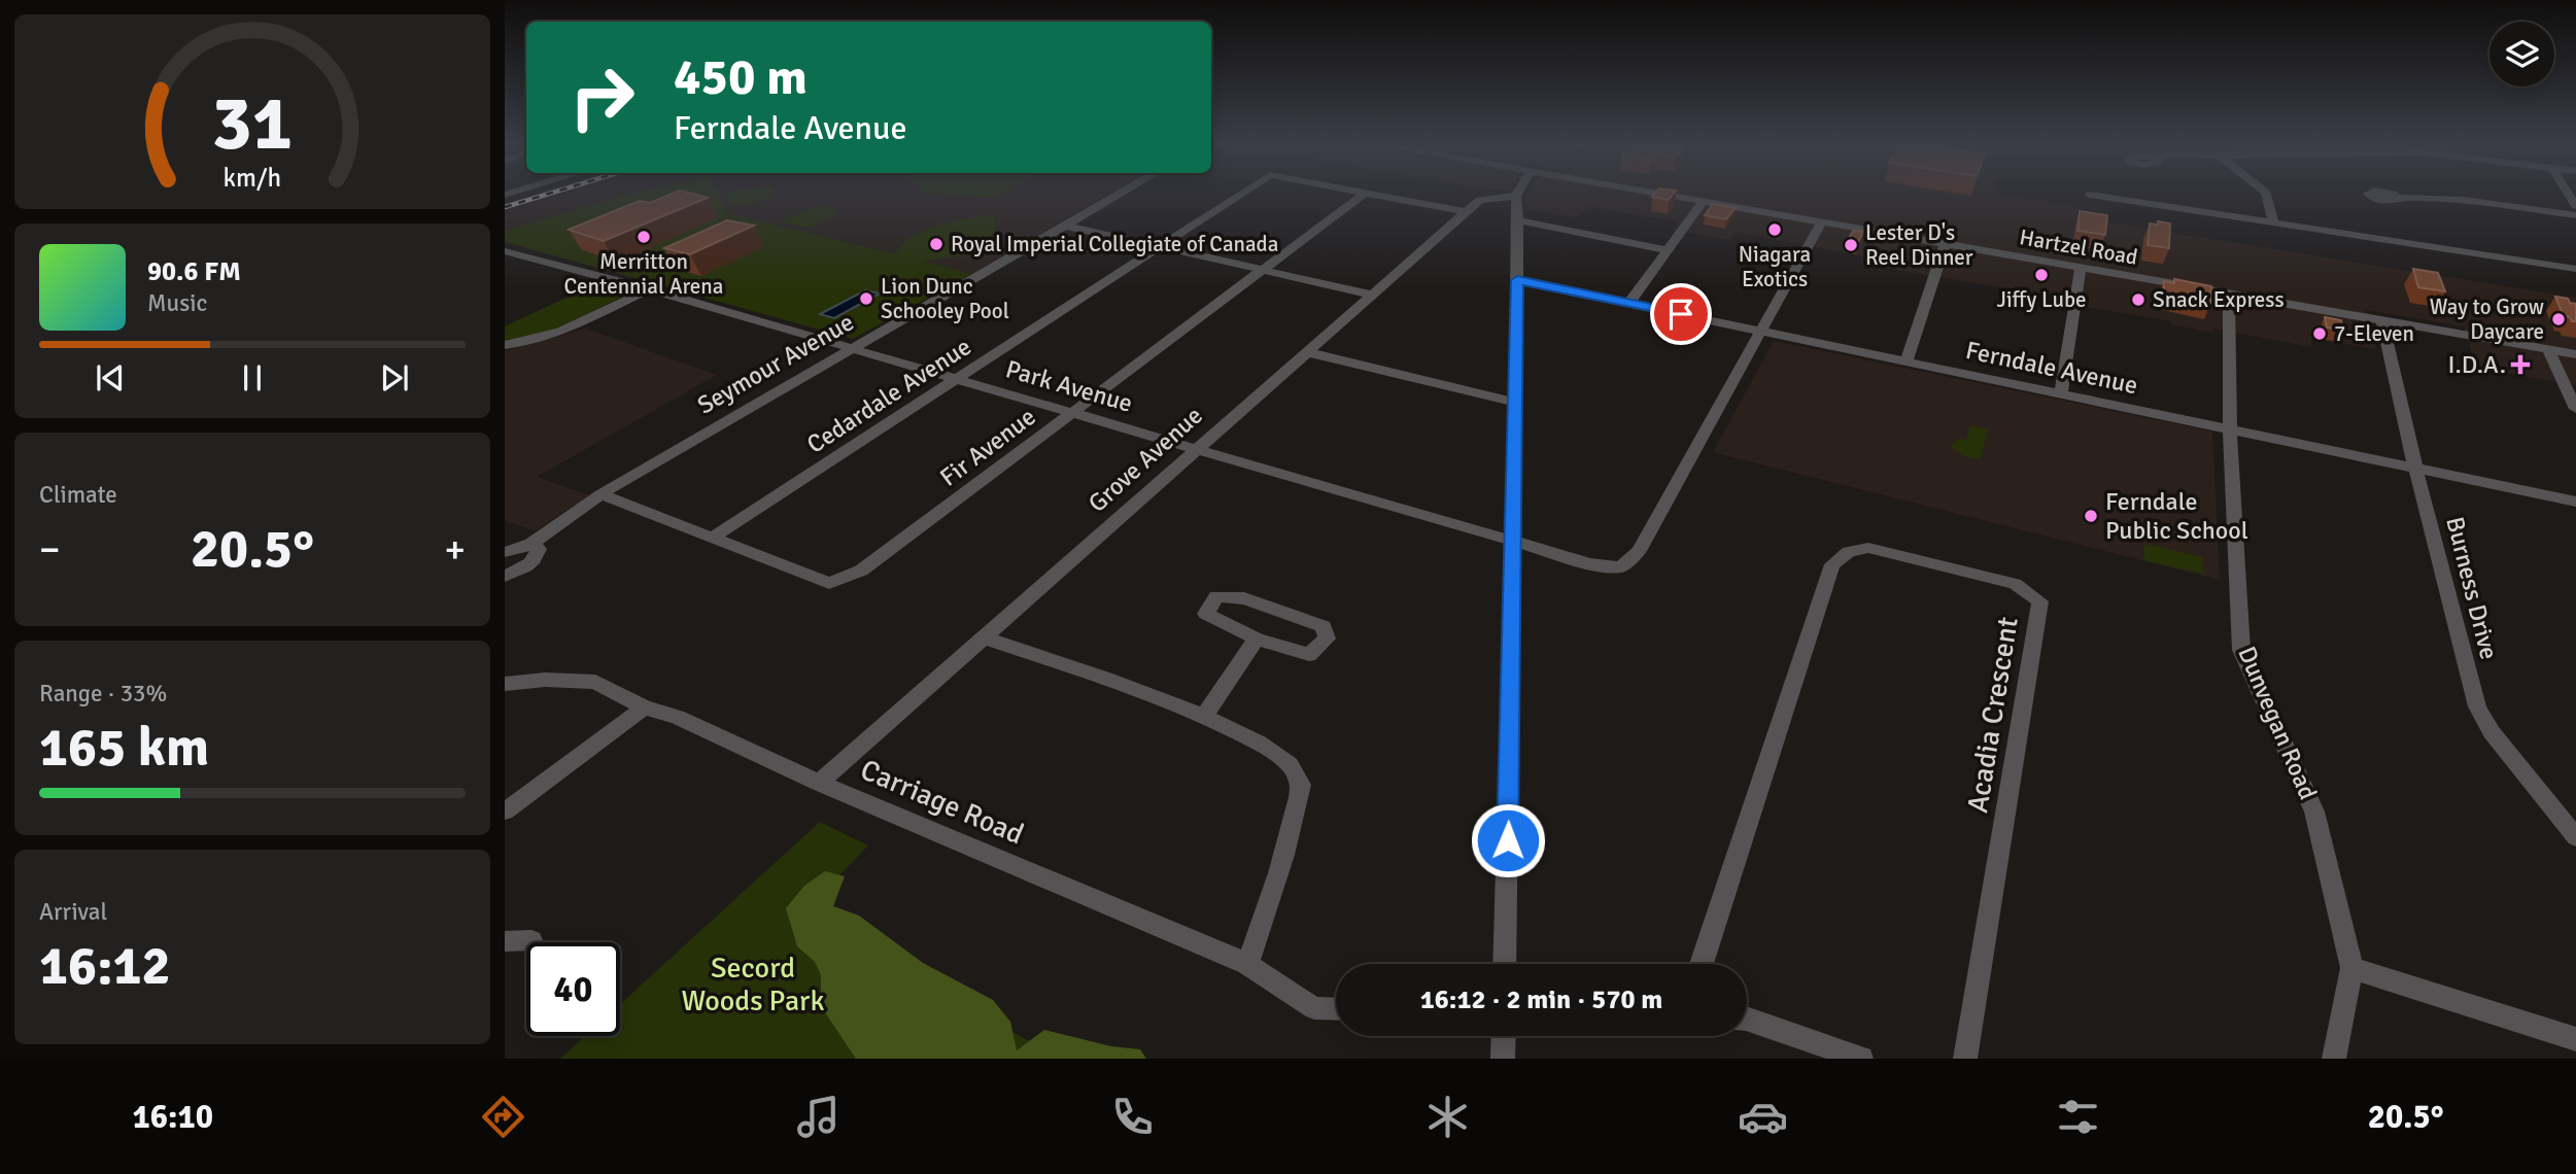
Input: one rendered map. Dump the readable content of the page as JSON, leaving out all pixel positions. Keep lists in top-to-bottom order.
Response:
{
  "streets": {
    "street": [
      "Hartzel Road",
      "Seymour Avenue",
      "Ferndale Avenue",
      "Park Avenue",
      "Cedardale Avenue",
      "Fir Avenue",
      "Grove Avenue",
      "Burness Drive",
      "Acadia Crescent",
      "Dunvegan Road",
      "Carriage Road"
    ]
  },
  "crossings": [
    ["Hartzel Road", "Burness Drive"],
    ["Hartzel Road", "Dunvegan Road"],
    ["Seymour Avenue", "Park Avenue"],
    ["Seymour Avenue", "Fir Avenue"],
    ["Ferndale Avenue", "Park Avenue"],
    ["Ferndale Avenue", "Burness Drive"],
    ["Ferndale Avenue", "Dunvegan Road"],
    ["Park Avenue", "Cedardale Avenue"],
    ["Park Avenue", "Fir Avenue"],
    ["Park Avenue", "Grove Avenue"],
    ["Cedardale Avenue", "Fir Avenue"],
    ["Grove Avenue", "Carriage Road"]
  ],
  "parks": ["Secord Woods Park"],
  "places": {
    "other": [
      "Niagara Exotics",
      "Merritton Centennial Arena",
      "Royal Imperial Collegiate of Canada",
      "Lester D's Reel Dinner",
      "Jiffy Lube",
      "Lion Dunc Schooley Pool",
      "Snack Express",
      "Way to Grow Daycare",
      "7-Eleven",
      "Ferndale Public School"
    ],
    "health": ["I.D.A."]
  },
  "page": {
    "turn": ["450 m", "Ferndale Avenue"],
    "song": ["90.6 FM", "Music"],
    "tile": [
      "Climate",
      ["Range · 33%", "165 km"],
      ["Arrival", "16:12"]
    ],
    "heat": ["−", "20.5°", "+"],
    "limit": "40",
    "trip": "16:12 · 2 min · 570 m",
    "tabs": ["16:10", "20.5°"],
    "gauge": ["31", "km/h"]
  }
}
